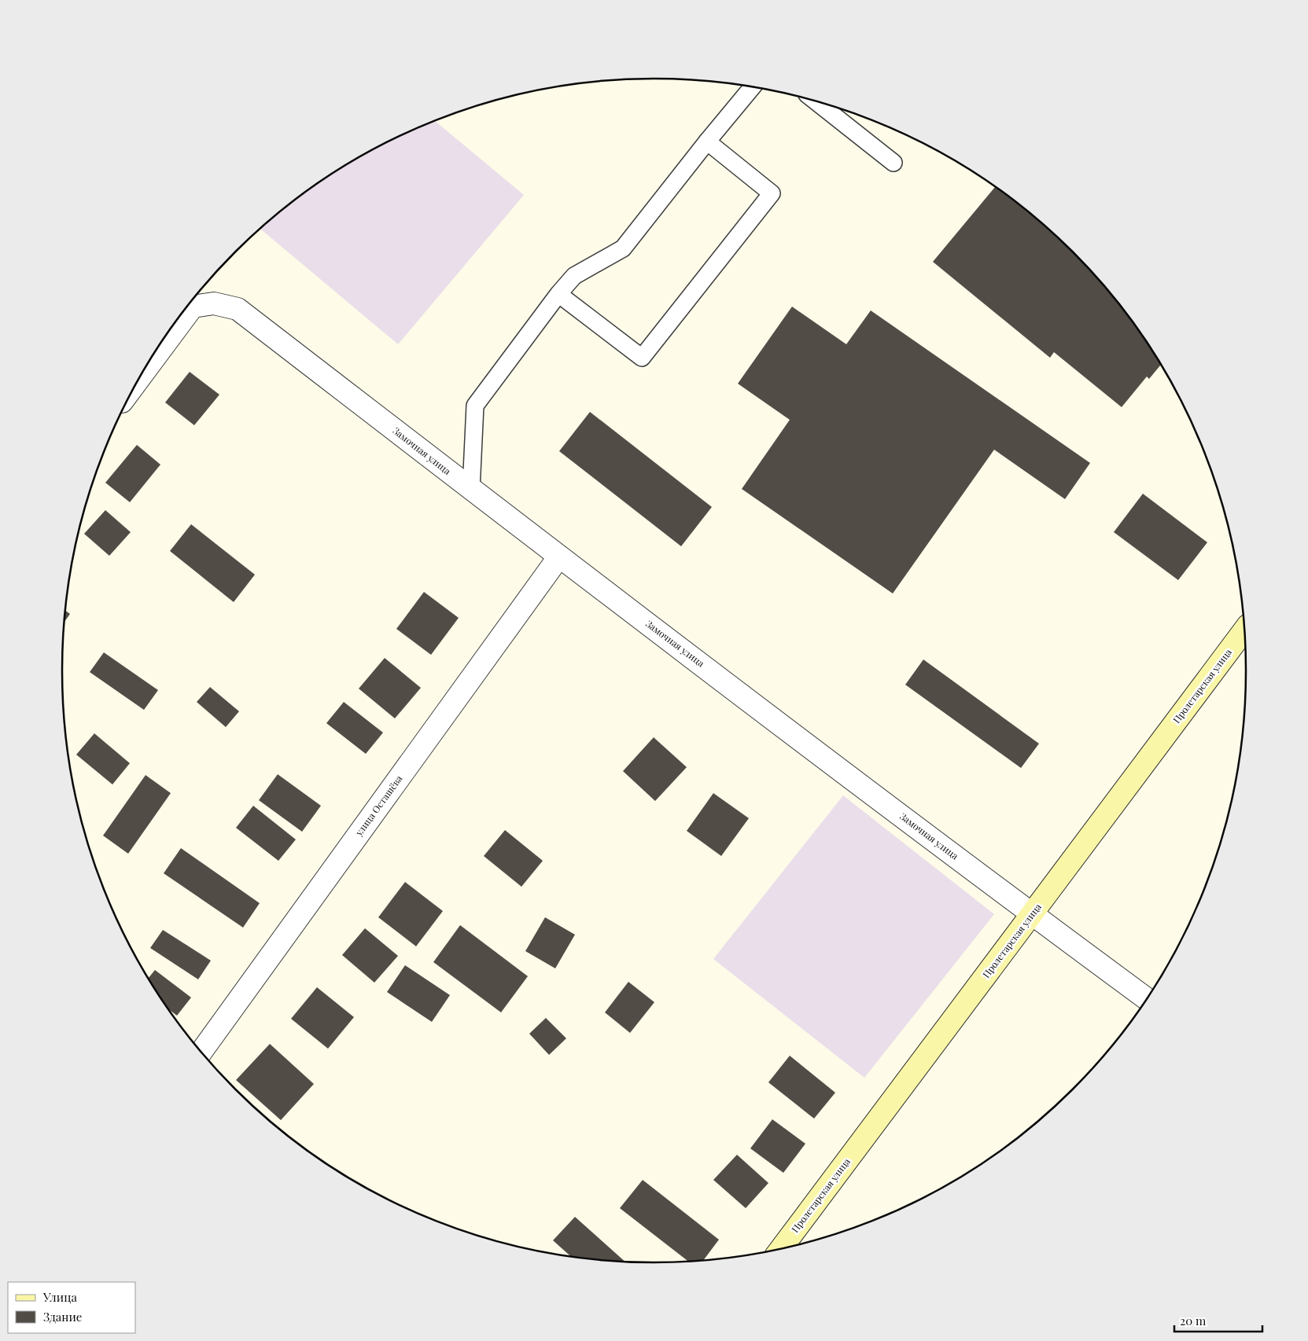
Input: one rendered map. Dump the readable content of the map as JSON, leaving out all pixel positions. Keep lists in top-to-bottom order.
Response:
{
  "streets": {
    "street": ["Замочная улица", "Пролетарская улица", "улица Осташёва"]
  },
  "crossings": [
    ["Замочная улица", "Пролетарская улица"],
    ["Замочная улица", "улица Осташёва"]
  ],
  "legend": ["Улица", "Здание"],
  "scale_bar": "20 m"
}
